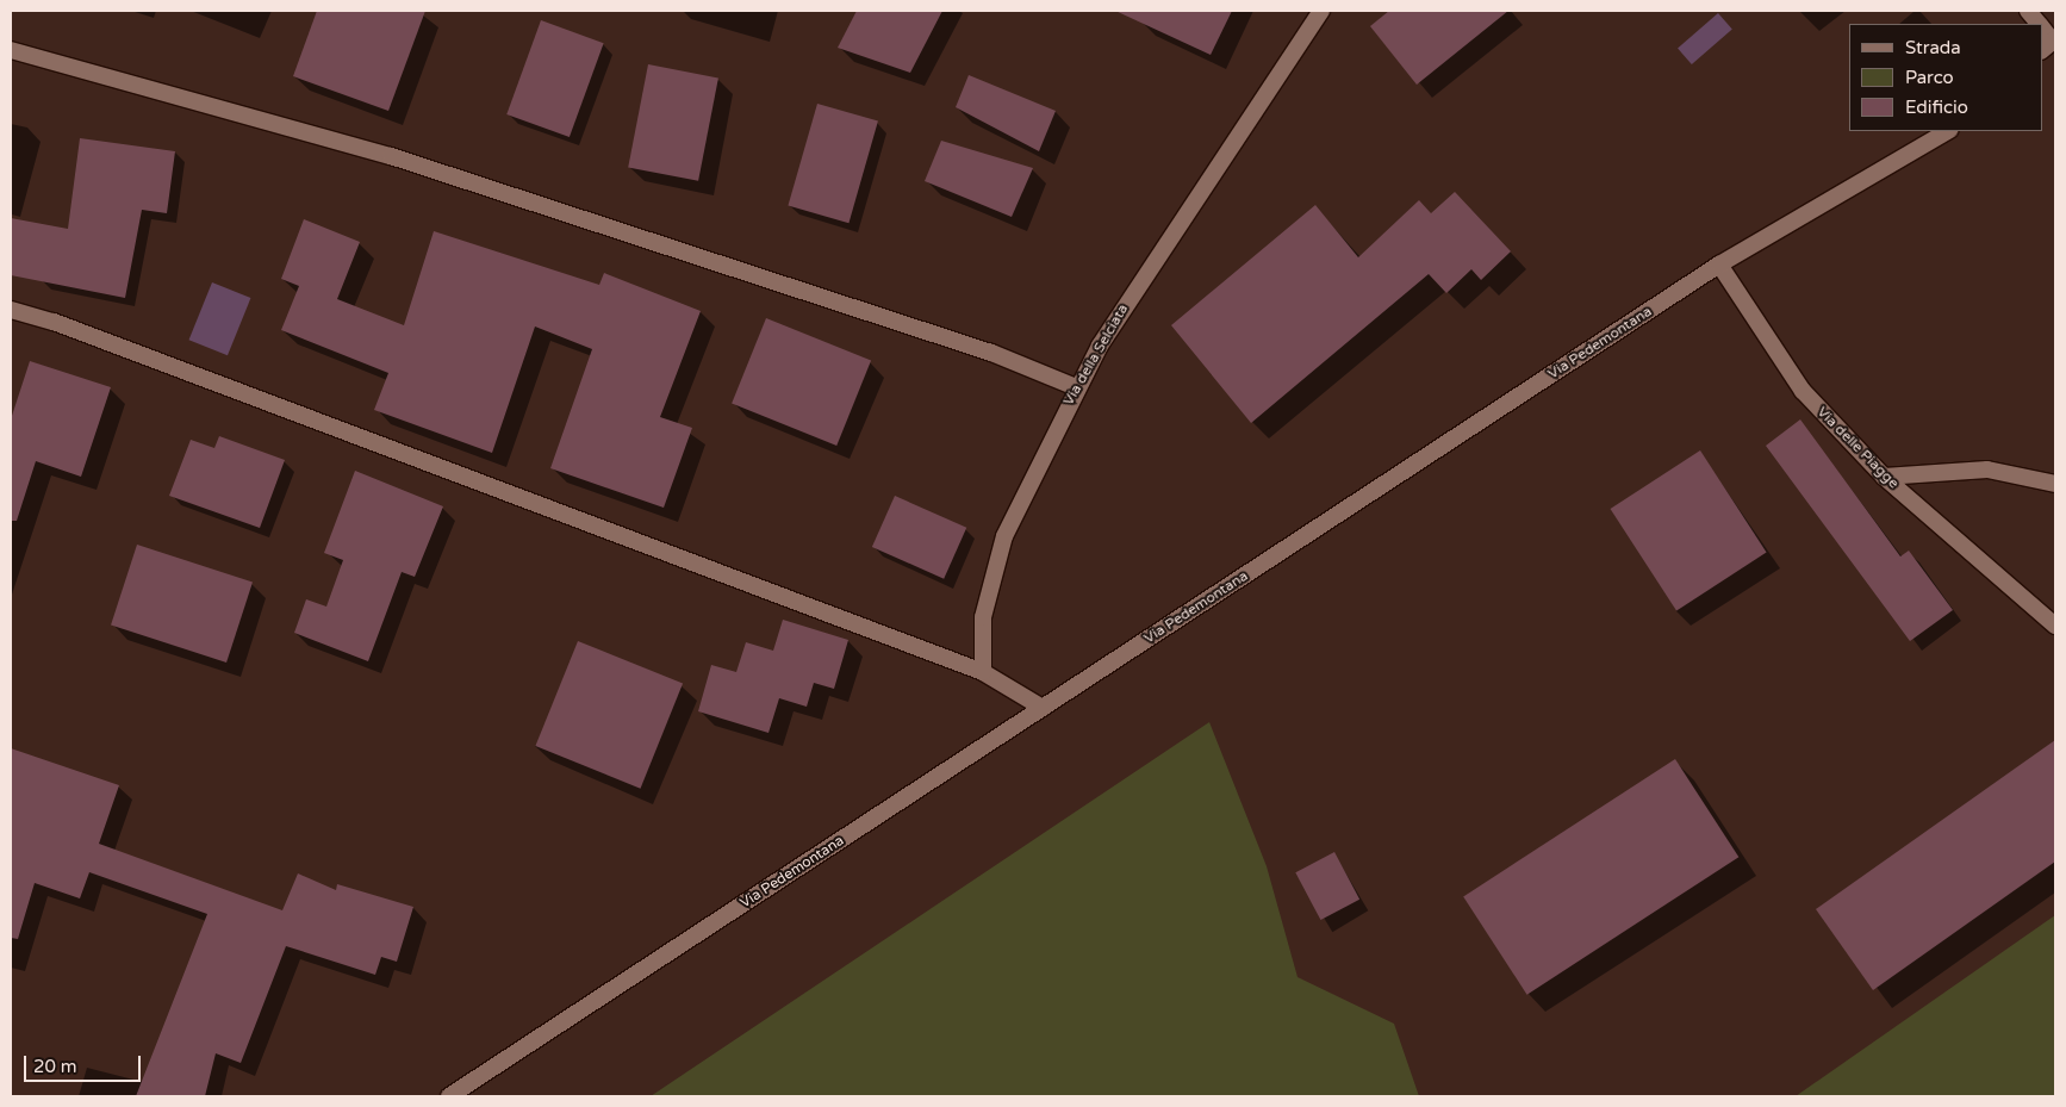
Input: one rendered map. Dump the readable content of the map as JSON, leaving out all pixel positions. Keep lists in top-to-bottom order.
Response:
{
  "streets": {
    "street": ["Via Pedemontana", "Via della Selciata", "Via delle Piagge"]
  },
  "crossings": [
    ["Via Pedemontana", "Via delle Piagge"]
  ],
  "legend": ["Strada", "Parco", "Edificio"],
  "scale_bar": "20 m"
}
